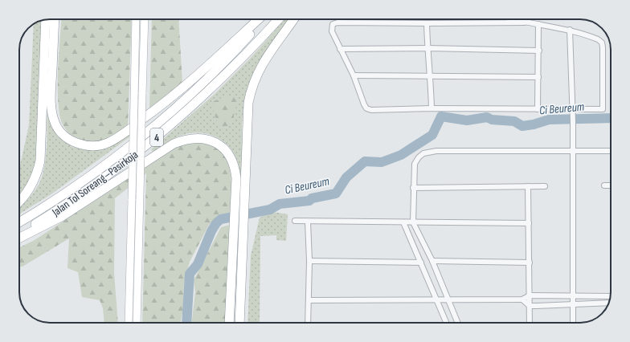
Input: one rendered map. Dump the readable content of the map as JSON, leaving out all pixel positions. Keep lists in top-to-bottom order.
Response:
{
  "streets": {
    "highway": ["4", "Jalan Tol Soreang–Pasirkoja"]
  },
  "water": ["Ci Beureum"]
}
